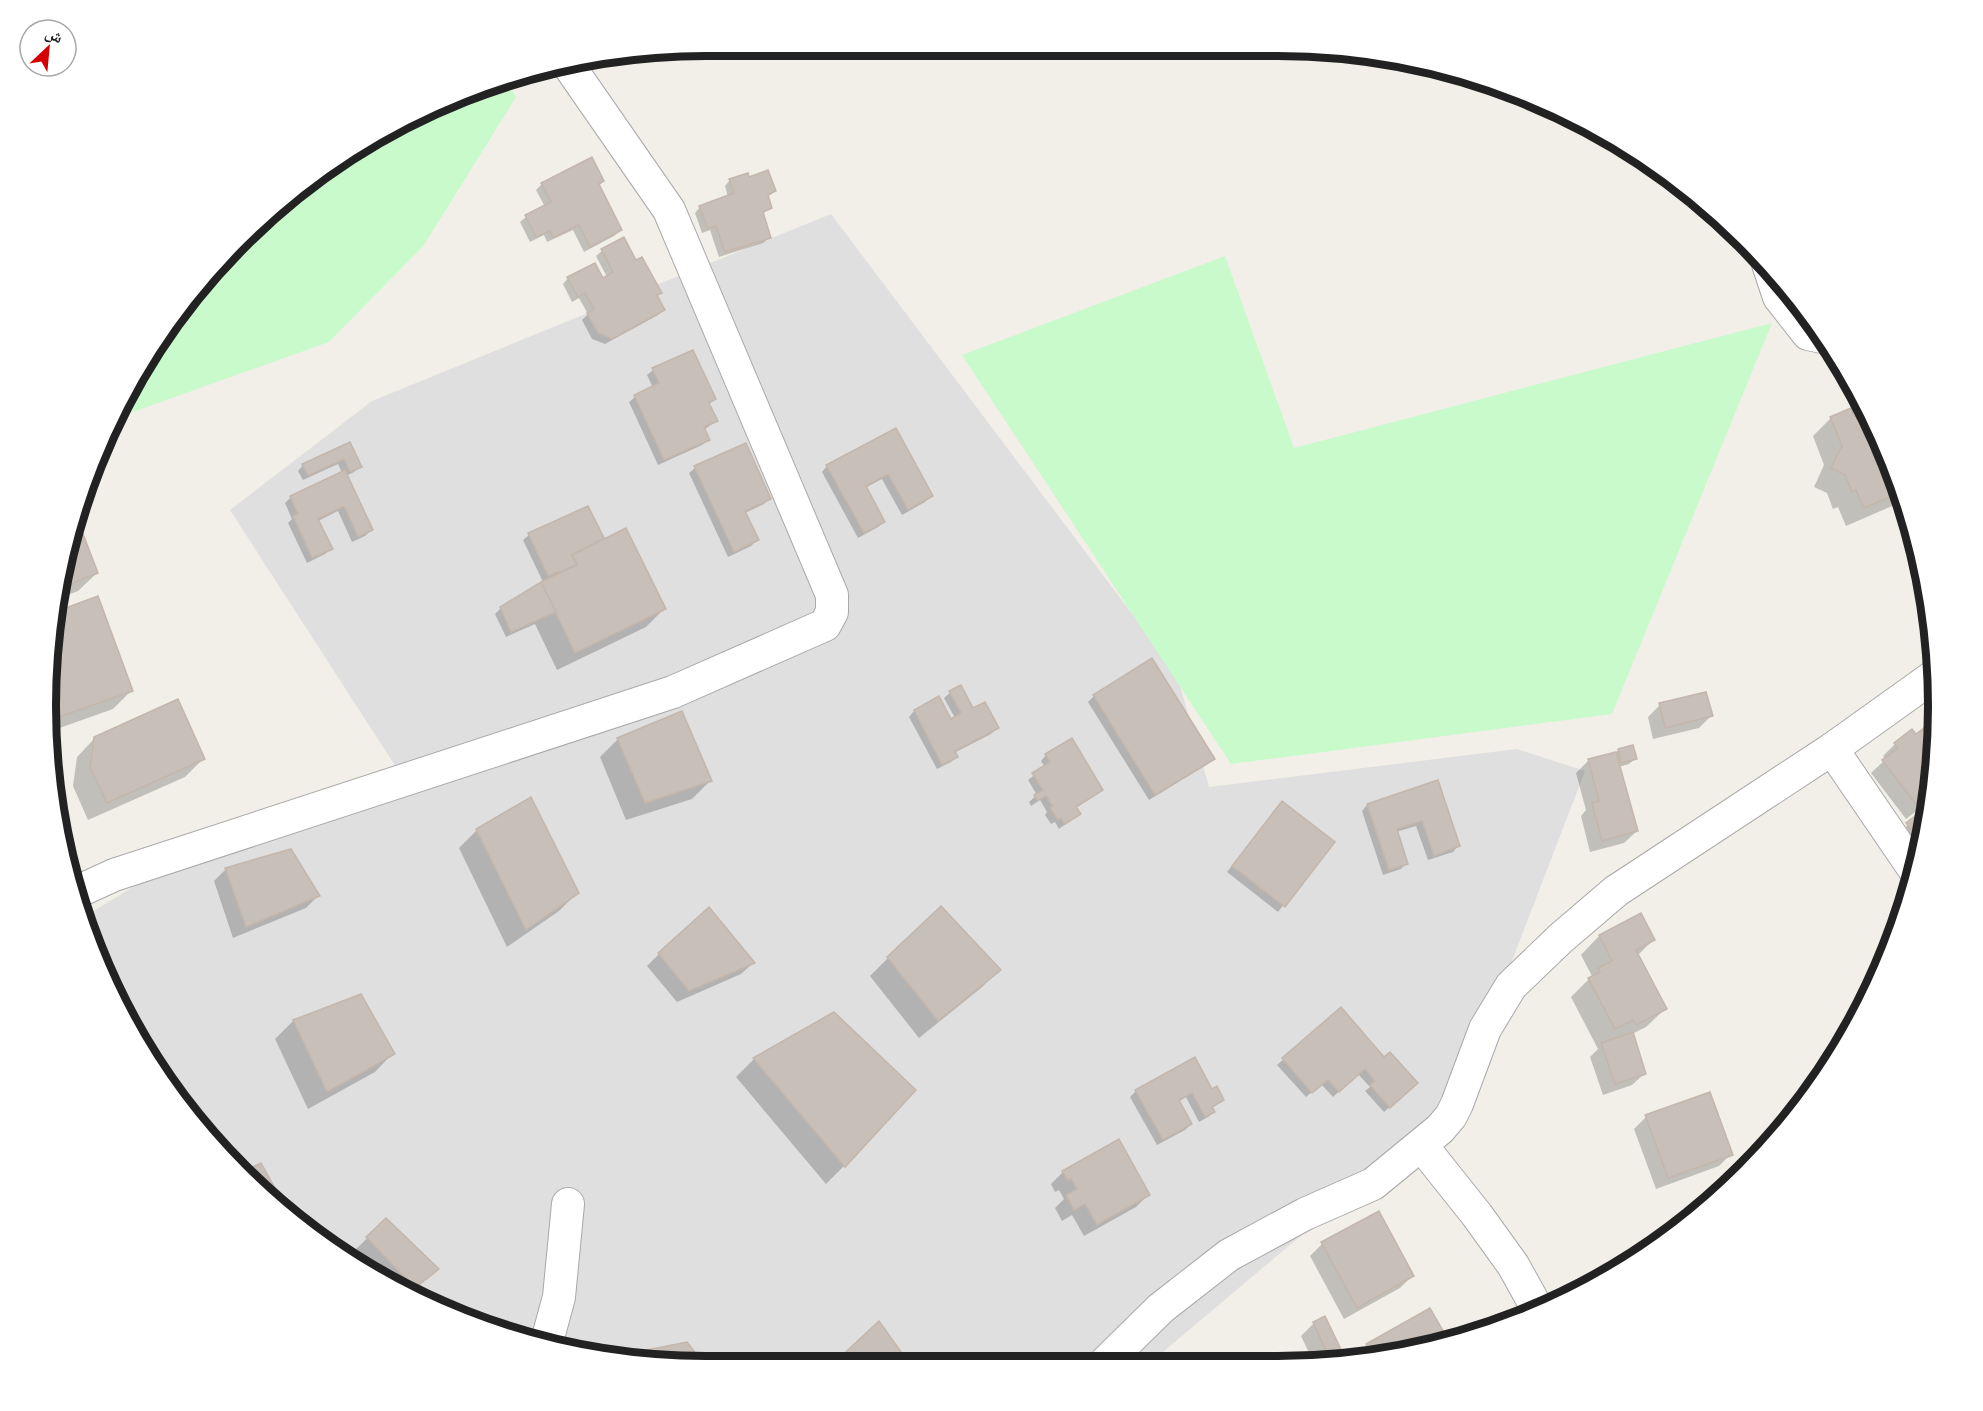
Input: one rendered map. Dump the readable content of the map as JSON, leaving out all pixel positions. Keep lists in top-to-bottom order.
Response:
{
  "north": "top right"
}
